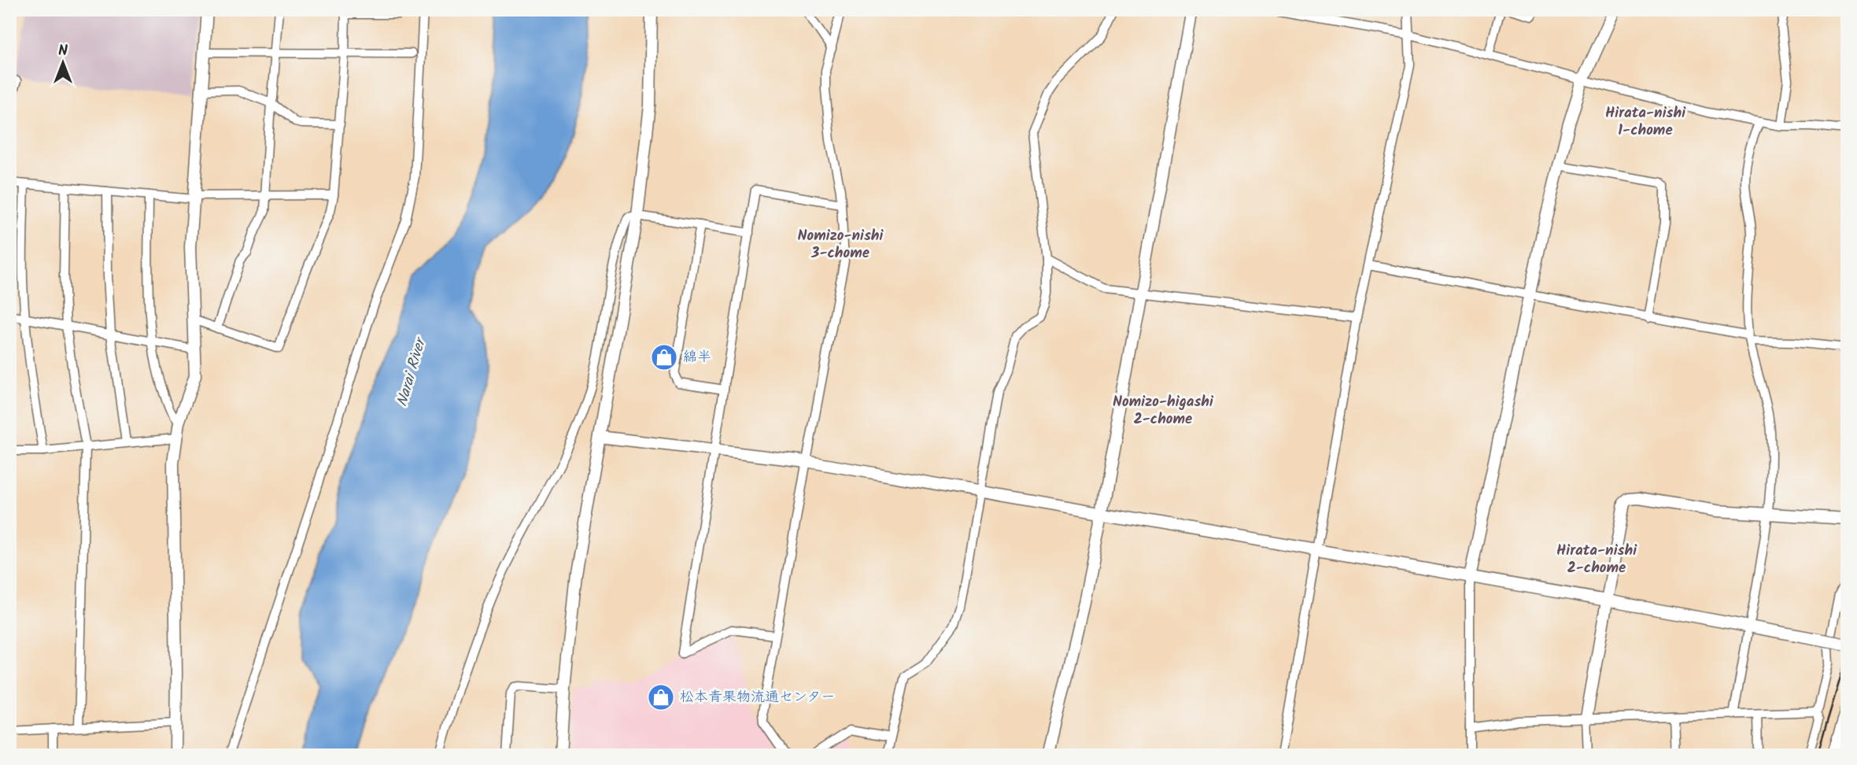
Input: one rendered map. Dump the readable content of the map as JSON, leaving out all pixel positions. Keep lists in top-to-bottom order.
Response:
{
  "districts": [
    "Hirata-nishi 1-chome",
    "Nomizo-nishi 3-chome",
    "Nomizo-higashi 2-chome",
    "Hirata-nishi 2-chome"
  ],
  "water": ["Narai River"],
  "places": {
    "shop": ["綿半", "松本青果物流通センター"]
  },
  "north": "top"
}
